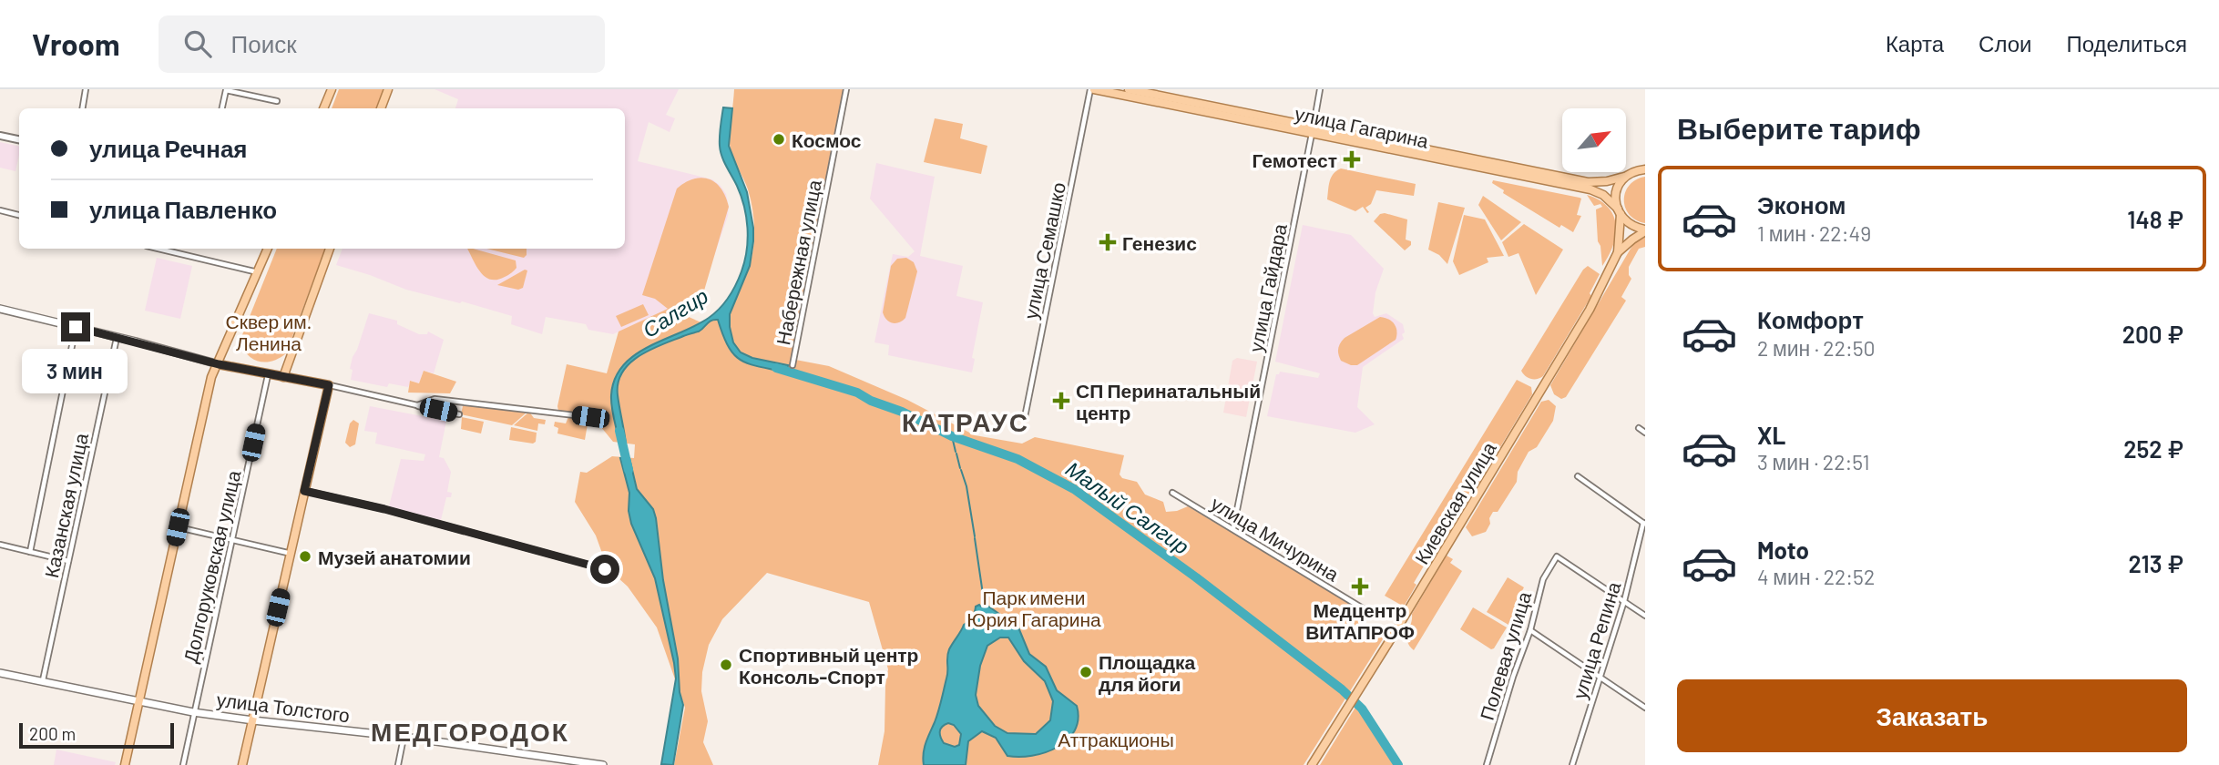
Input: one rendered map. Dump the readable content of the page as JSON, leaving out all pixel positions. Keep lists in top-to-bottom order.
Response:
{
  "streets": {
    "main road": ["улица Гагарина", "Киевская улица", "улица Толстого"],
    "street": [
      "улица Семашко",
      "Набережная улица",
      "улица Гайдара",
      "Казанская улица",
      "улица Мичурина",
      "Долгоруковская улица",
      "улица Репина",
      "Полевая улица"
    ]
  },
  "crossings": [
    ["улица Гагарина", "улица Семашко"],
    ["улица Гагарина", "улица Гайдара"],
    ["улица Гагарина", "Киевская улица"],
    ["улица Гайдара", "улица Мичурина"],
    ["Казанская улица", "улица Толстого"],
    ["Долгоруковская улица", "улица Толстого"],
    ["улица Репина", "Полевая улица"]
  ],
  "districts": ["КАТРАУС", "МЕДГОРОДОК"],
  "water": ["Салгир", "Малый Салгир"],
  "parks": ["Сквер им. Ленина", "Парк имени Юрия Гагарина", "Аттракционы"],
  "places": {
    "other": [
      "Космос",
      "Музей анатомии",
      "Спортивный центр Консоль-Спорт",
      "Площадка для йоги"
    ],
    "health": [
      "Гемотест",
      "Генезис",
      "СП Перинатальный центр",
      "Медцентр ВИТАПРОФ"
    ]
  },
  "scale_bar": "200 m",
  "north": "top right",
  "page": {
    "header": "Vroom",
    "search": "Поиск",
    "nav": ["Карта", "Слои", "Поделиться"],
    "heading": "Выберите тариф",
    "banner": ["улица Речная", "улица Павленко"],
    "list": [
      {
        "name": "Эконом",
        "note": "1 мин · 22:49",
        "value": "148 ₽"
      },
      {
        "name": "Комфорт",
        "note": "2 мин · 22:50",
        "value": "200 ₽"
      },
      {
        "name": "XL",
        "note": "3 мин · 22:51",
        "value": "252 ₽"
      },
      {
        "name": "Moto",
        "note": "4 мин · 22:52",
        "value": "213 ₽"
      }
    ],
    "bubble": "3 мин",
    "buttons": "Заказать",
    "scale": "200 m"
  }
}
